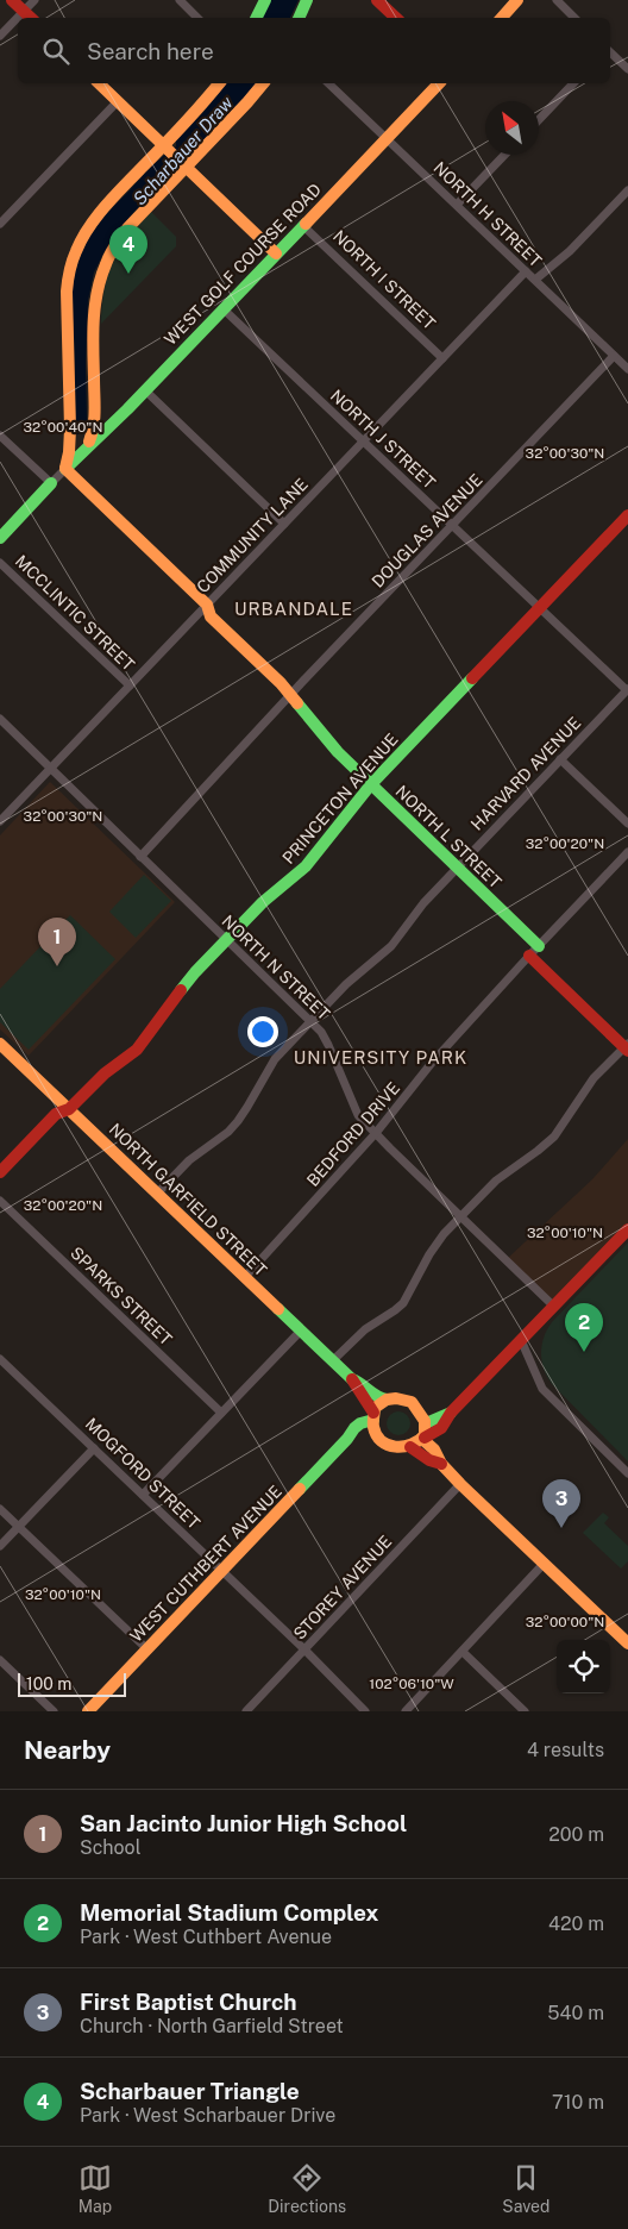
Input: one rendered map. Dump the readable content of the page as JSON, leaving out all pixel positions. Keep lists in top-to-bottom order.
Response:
{
  "streets": {
    "street": [
      "NORTH H STREET",
      "WEST GOLF COURSE ROAD",
      "NORTH I STREET",
      "NORTH J STREET",
      "DOUGLAS AVENUE",
      "COMMUNITY LANE",
      "MCCLINTIC STREET",
      "HARVARD AVENUE",
      "PRINCETON AVENUE",
      "NORTH L STREET",
      "NORTH N STREET",
      "BEDFORD DRIVE",
      "NORTH GARFIELD STREET",
      "SPARKS STREET",
      "MOGFORD STREET",
      "WEST CUTHBERT AVENUE",
      "STOREY AVENUE"
    ]
  },
  "crossings": [
    ["NORTH H STREET", "WEST GOLF COURSE ROAD"],
    ["NORTH H STREET", "DOUGLAS AVENUE"],
    ["NORTH H STREET", "COMMUNITY LANE"],
    ["WEST GOLF COURSE ROAD", "NORTH I STREET"],
    ["WEST GOLF COURSE ROAD", "NORTH J STREET"],
    ["WEST GOLF COURSE ROAD", "NORTH L STREET"],
    ["NORTH I STREET", "COMMUNITY LANE"],
    ["NORTH J STREET", "DOUGLAS AVENUE"],
    ["NORTH J STREET", "COMMUNITY LANE"],
    ["NORTH J STREET", "HARVARD AVENUE"],
    ["NORTH J STREET", "PRINCETON AVENUE"],
    ["DOUGLAS AVENUE", "NORTH L STREET"],
    ["DOUGLAS AVENUE", "NORTH N STREET"],
    ["COMMUNITY LANE", "MCCLINTIC STREET"],
    ["COMMUNITY LANE", "NORTH L STREET"],
    ["COMMUNITY LANE", "NORTH N STREET"],
    ["HARVARD AVENUE", "NORTH L STREET"],
    ["HARVARD AVENUE", "NORTH N STREET"],
    ["HARVARD AVENUE", "NORTH GARFIELD STREET"],
    ["PRINCETON AVENUE", "NORTH L STREET"],
    ["PRINCETON AVENUE", "NORTH N STREET"],
    ["PRINCETON AVENUE", "NORTH GARFIELD STREET"],
    ["NORTH L STREET", "BEDFORD DRIVE"],
    ["NORTH N STREET", "BEDFORD DRIVE"],
    ["BEDFORD DRIVE", "NORTH GARFIELD STREET"],
    ["MOGFORD STREET", "WEST CUTHBERT AVENUE"],
    ["MOGFORD STREET", "STOREY AVENUE"]
  ],
  "districts": ["URBANDALE", "UNIVERSITY PARK"],
  "water": ["Scharbauer Draw"],
  "scale_bar": "100 m",
  "north": "top left",
  "page": {
    "search": "Search here",
    "pins": [
      "4",
      "1",
      "2",
      "3"
    ],
    "scale": "100 m",
    "heading": ["Nearby", "4 results"],
    "list": [
      {
        "mark": "1",
        "name": "San Jacinto Junior High School",
        "note": "School",
        "value": "200 m"
      },
      {
        "mark": "2",
        "name": "Memorial Stadium Complex",
        "note": "Park · West Cuthbert Avenue",
        "value": "420 m"
      },
      {
        "mark": "3",
        "name": "First Baptist Church",
        "note": "Church · North Garfield Street",
        "value": "540 m"
      },
      {
        "mark": "4",
        "name": "Scharbauer Triangle",
        "note": "Park · West Scharbauer Drive",
        "value": "710 m"
      }
    ],
    "nav": ["Map", "Directions", "Saved"]
  },
  "coordinates": [
    "32°00'40\"N",
    "32°00'30\"N",
    "32°00'20\"N",
    "32°00'10\"N",
    "32°00'00\"N",
    "102°06'10\"W"
  ]
}
